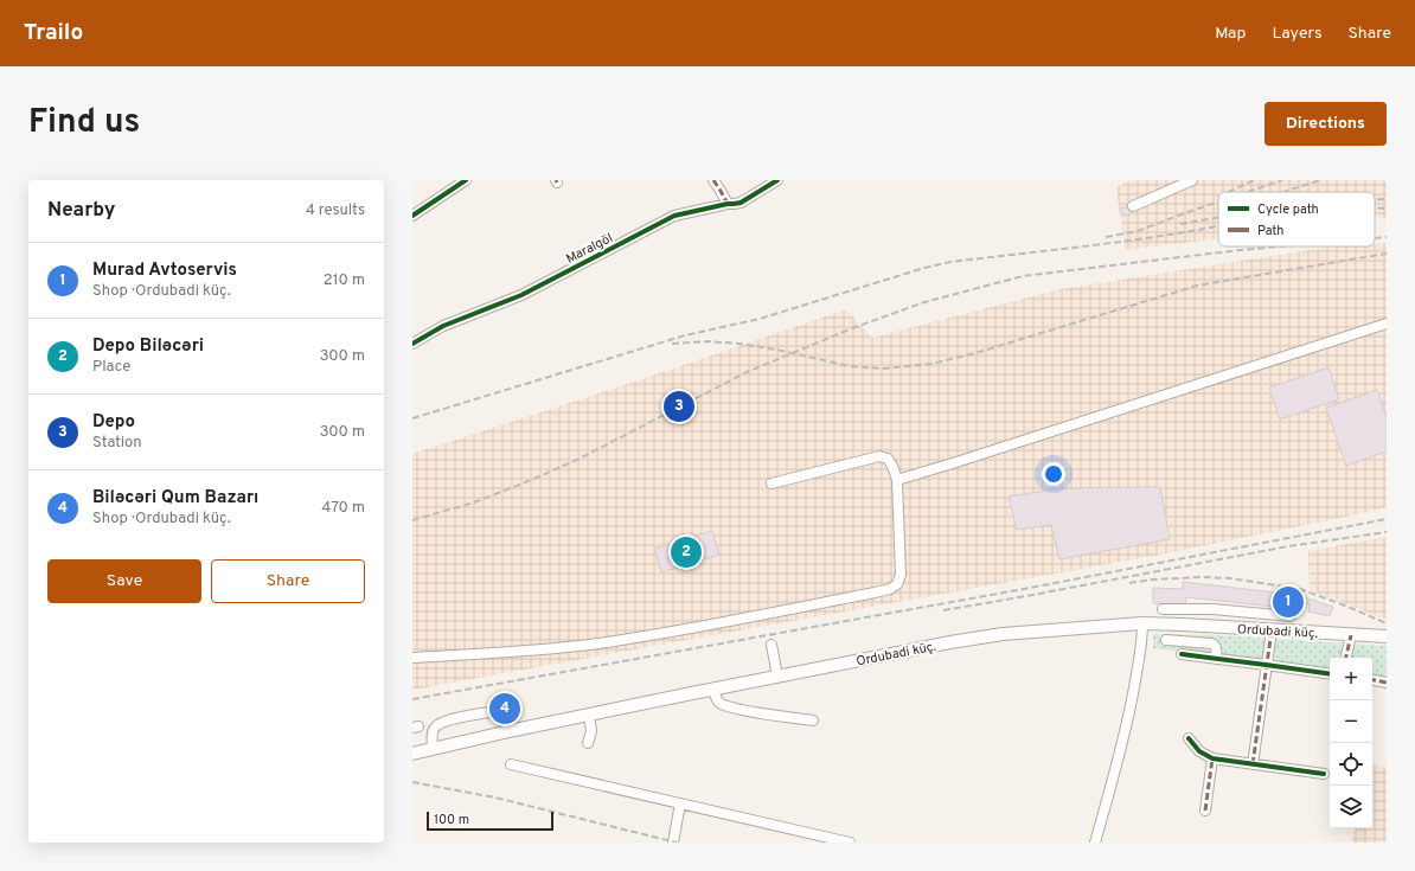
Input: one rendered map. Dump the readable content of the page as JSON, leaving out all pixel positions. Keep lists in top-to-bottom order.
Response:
{
  "streets": {
    "main road": ["Ordubadi küç."],
    "street": ["Maralgöl"]
  },
  "legend": ["Cycle path", "Path"],
  "scale_bar": "100 m",
  "page": {
    "header": "Trailo",
    "nav": ["Map", "Layers", "Share"],
    "title": "Find us",
    "buttons": [
      "Directions",
      ["Save", "Share"]
    ],
    "heading": ["Nearby", "4 results"],
    "list": [
      {
        "mark": "1",
        "name": "Murad Avtoservis",
        "note": "Shop · Ordubadi küç.",
        "value": "210 m"
      },
      {
        "mark": "2",
        "name": "Depo Biləcəri",
        "note": "Place",
        "value": "300 m"
      },
      {
        "mark": "3",
        "name": "Depo",
        "note": "Station",
        "value": "300 m"
      },
      {
        "mark": "4",
        "name": "Biləcəri Qum Bazarı",
        "note": "Shop · Ordubadi küç.",
        "value": "470 m"
      }
    ],
    "pins": [
      "3",
      "2",
      "1",
      "4"
    ],
    "map_buttons": ["+", "−"],
    "scale": "100 m"
  }
}
